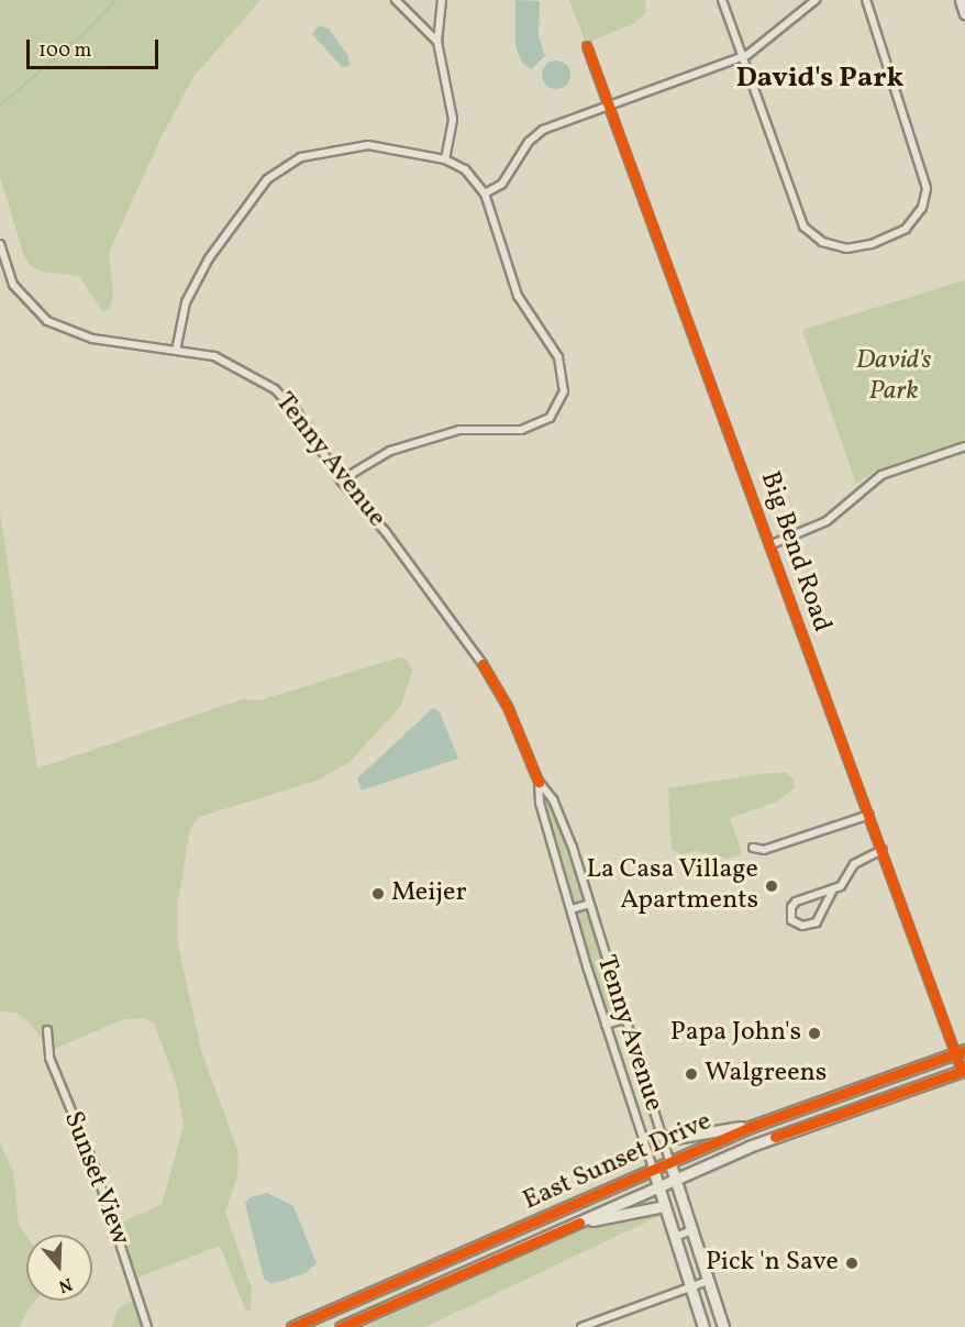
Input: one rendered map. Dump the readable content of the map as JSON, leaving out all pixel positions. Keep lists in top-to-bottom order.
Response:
{
  "streets": {
    "main road": ["Tenny Avenue", "East Sunset Drive"],
    "street": ["Big Bend Road", "Sunset View"]
  },
  "crossings": [
    ["Tenny Avenue", "East Sunset Drive"],
    ["Big Bend Road", "East Sunset Drive"]
  ],
  "districts": ["David's Park"],
  "parks": ["David's Park"],
  "places": [
    "La Casa Village Apartments",
    "Meijer",
    "Papa John's",
    "Walgreens",
    "Pick 'n Save"
  ],
  "scale_bar": "100 m",
  "north": "bottom"
}
